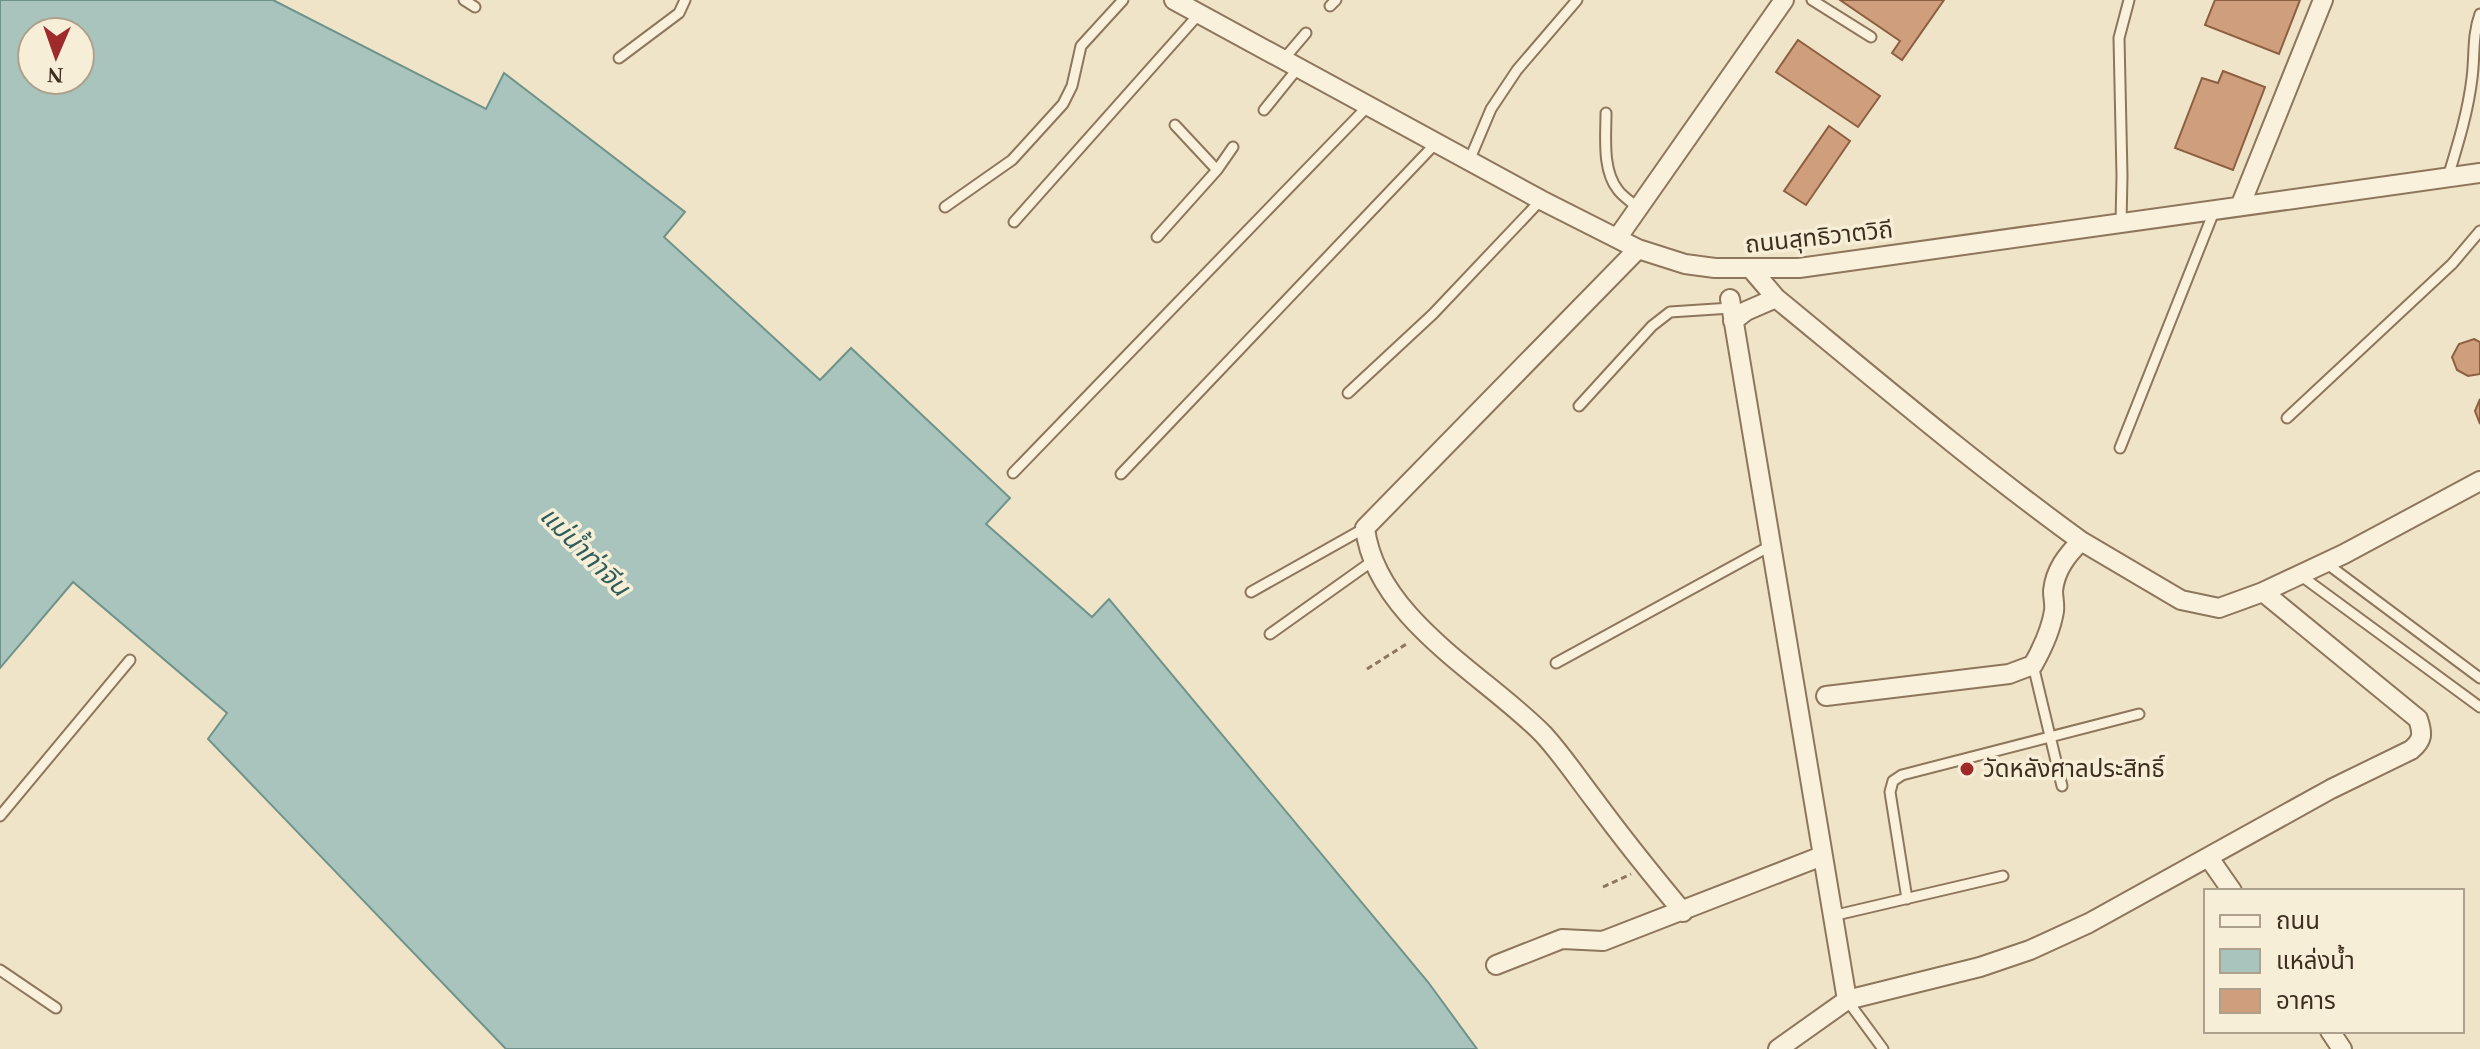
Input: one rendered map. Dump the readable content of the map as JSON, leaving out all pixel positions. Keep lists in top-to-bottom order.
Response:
{
  "streets": {
    "street": ["ถนนสุทธิวาตวิถี"]
  },
  "water": ["แม่น้ำท่าจีน"],
  "places": ["วัดหลังศาลประสิทธิ์"],
  "legend": ["ถนน", "แหล่งน้ำ", "อาคาร"],
  "north": "bottom"
}
